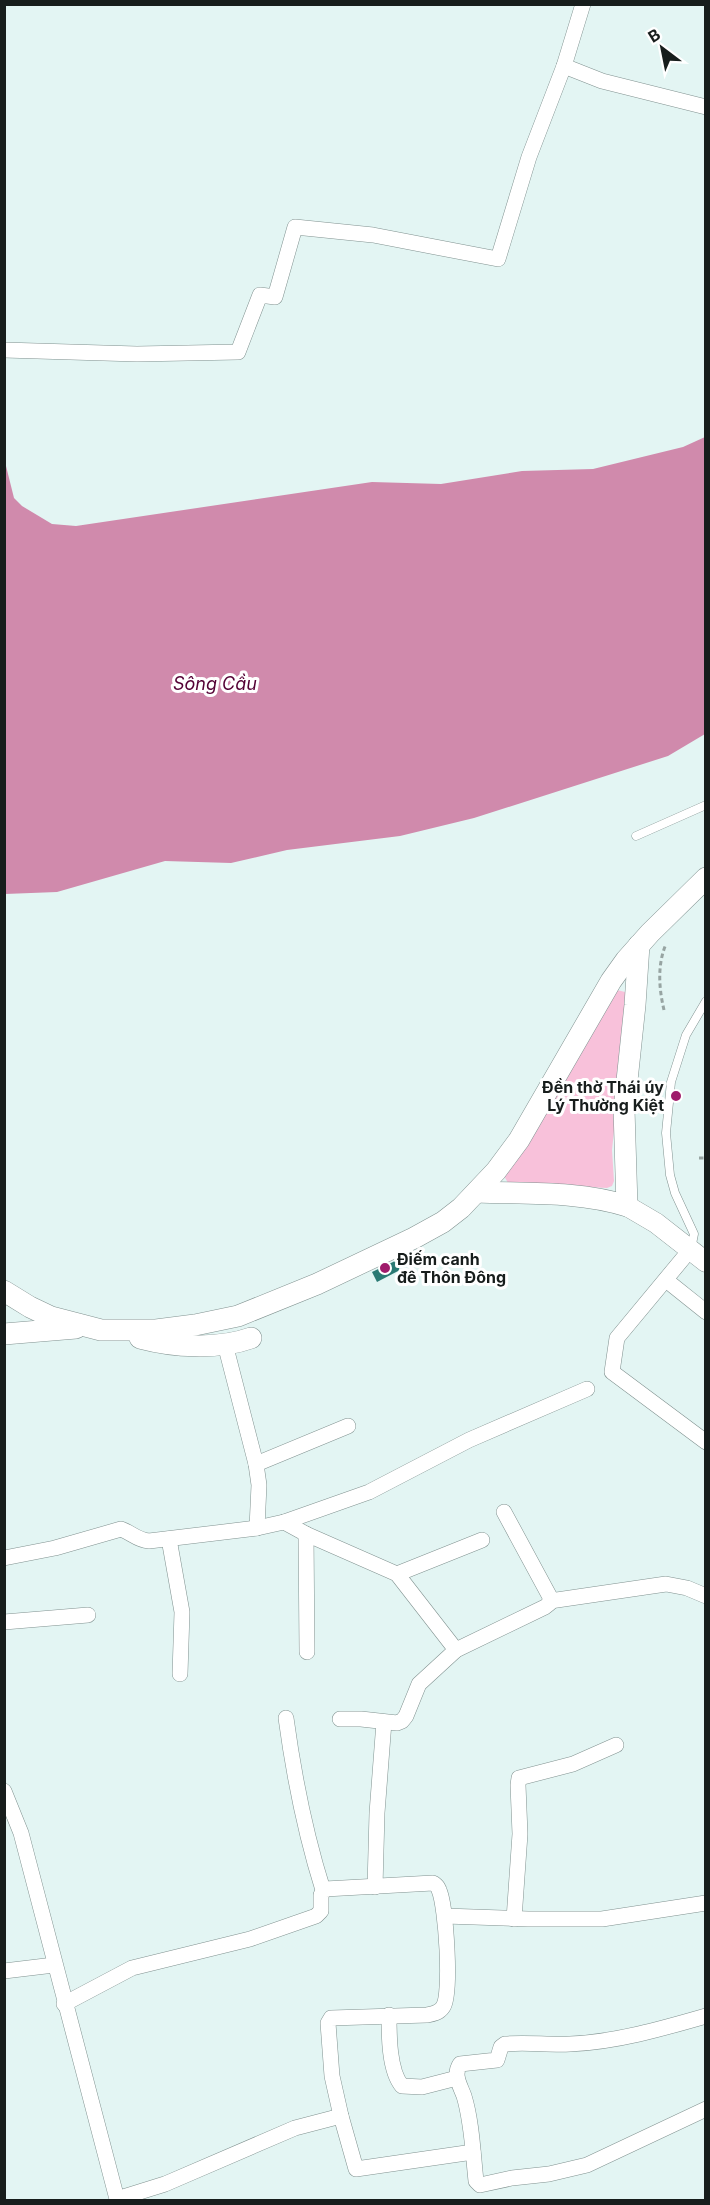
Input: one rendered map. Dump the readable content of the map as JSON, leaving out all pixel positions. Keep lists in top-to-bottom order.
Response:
{
  "water": ["Sông Cầu"],
  "places": ["Đền thờ Thái úy Lý Thường Kiệt", "Điếm canh đê Thôn Đông"],
  "north": "top left"
}
